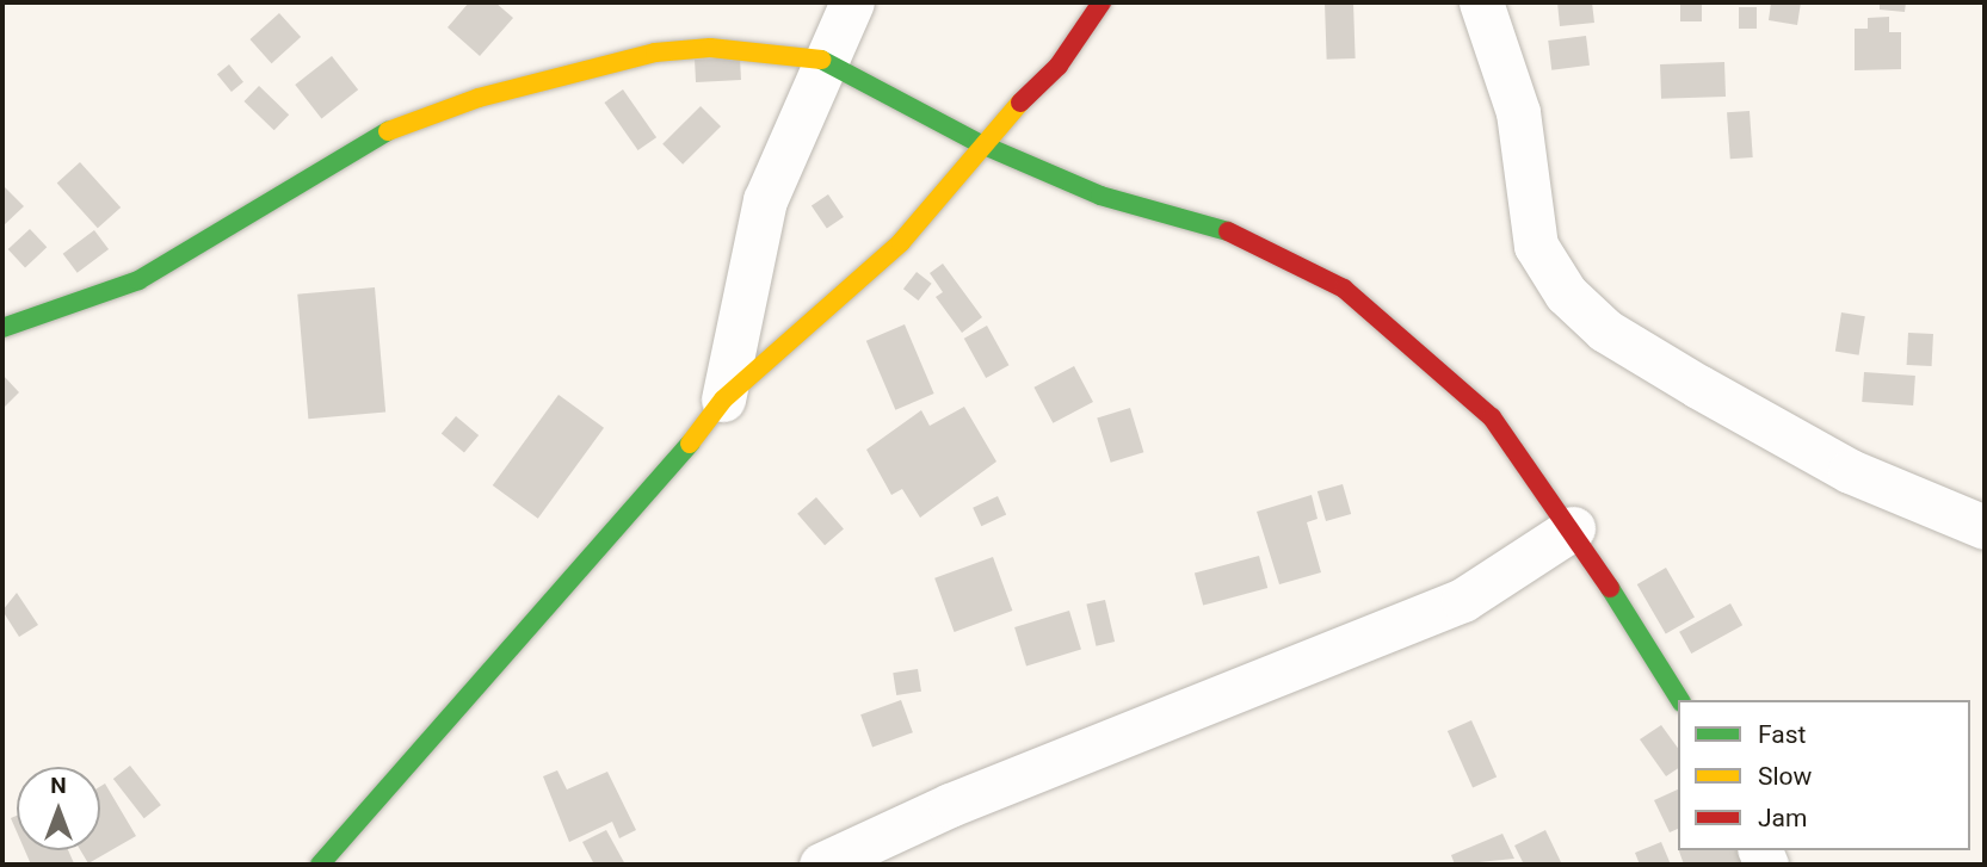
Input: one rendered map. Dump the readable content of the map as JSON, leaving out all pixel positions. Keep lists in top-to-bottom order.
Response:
{
  "legend": ["Fast", "Slow", "Jam"],
  "north": "top"
}
